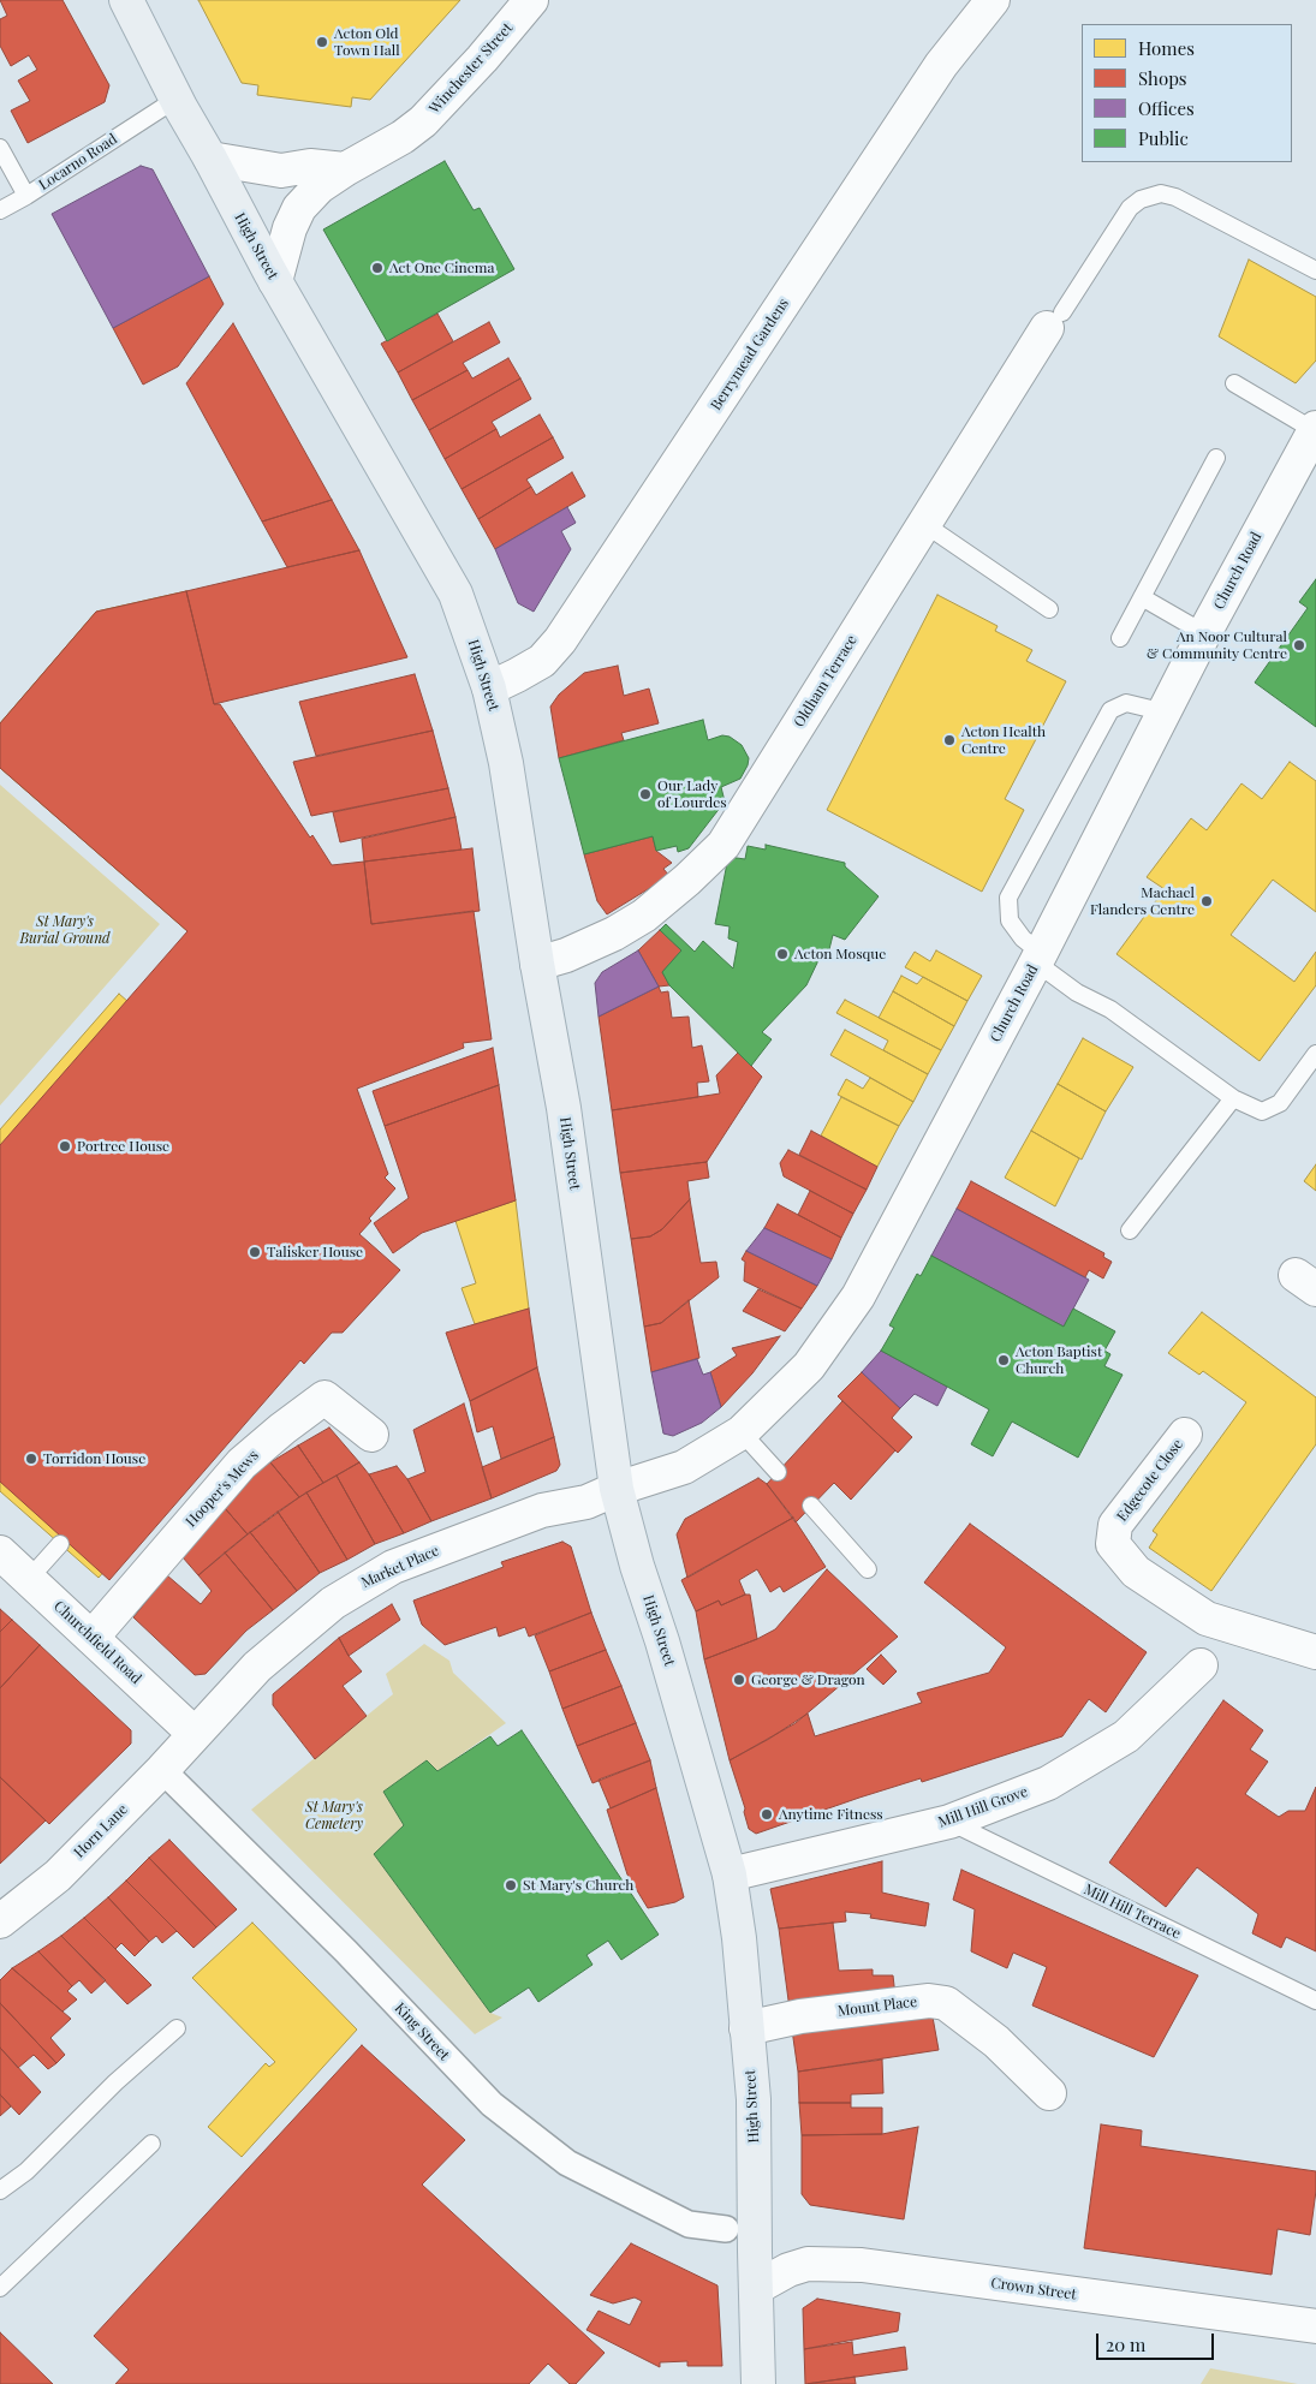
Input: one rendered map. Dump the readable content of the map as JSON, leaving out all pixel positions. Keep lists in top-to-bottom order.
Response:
{
  "streets": {
    "main road": ["High Street"],
    "street": [
      "Winchester Street",
      "Berrymead Gardens",
      "Church Road",
      "Oldham Terrace",
      "Edgecote Close",
      "Hooper's Mews",
      "Market Place",
      "Churchfield Road",
      "Mill Hill Grove",
      "Horn Lane",
      "Mount Place",
      "King Street",
      "Crown Street"
    ],
    "lane": ["Locarno Road", "Mill Hill Terrace"]
  },
  "crossings": [
    ["Winchester Street", "High Street"],
    ["Locarno Road", "High Street"],
    ["High Street", "Berrymead Gardens"],
    ["High Street", "Church Road"],
    ["High Street", "Oldham Terrace"],
    ["High Street", "Market Place"],
    ["High Street", "Mill Hill Grove"],
    ["High Street", "Mount Place"],
    ["High Street", "Crown Street"],
    ["Church Road", "Market Place"],
    ["Hooper's Mews", "Churchfield Road"],
    ["Market Place", "Churchfield Road"],
    ["Market Place", "Horn Lane"],
    ["Churchfield Road", "Horn Lane"],
    ["Mill Hill Grove", "Mill Hill Terrace"],
    ["Horn Lane", "King Street"]
  ],
  "parks": ["St Mary's Burial Ground", "St Mary's Cemetery"],
  "places": [
    "Acton Old Town Hall",
    "Act One Cinema",
    "An Noor Cultural & Community Centre",
    "Acton Health Centre",
    "Our Lady of Lourdes",
    "Machael Flanders Centre",
    "Acton Mosque",
    "Portree House",
    "Talisker House",
    "Acton Baptist Church",
    "Torridon House",
    "George & Dragon",
    "Anytime Fitness",
    "St Mary's Church"
  ],
  "legend": [
    "Homes",
    "Shops",
    "Offices",
    "Public"
  ],
  "scale_bar": "20 m"
}
